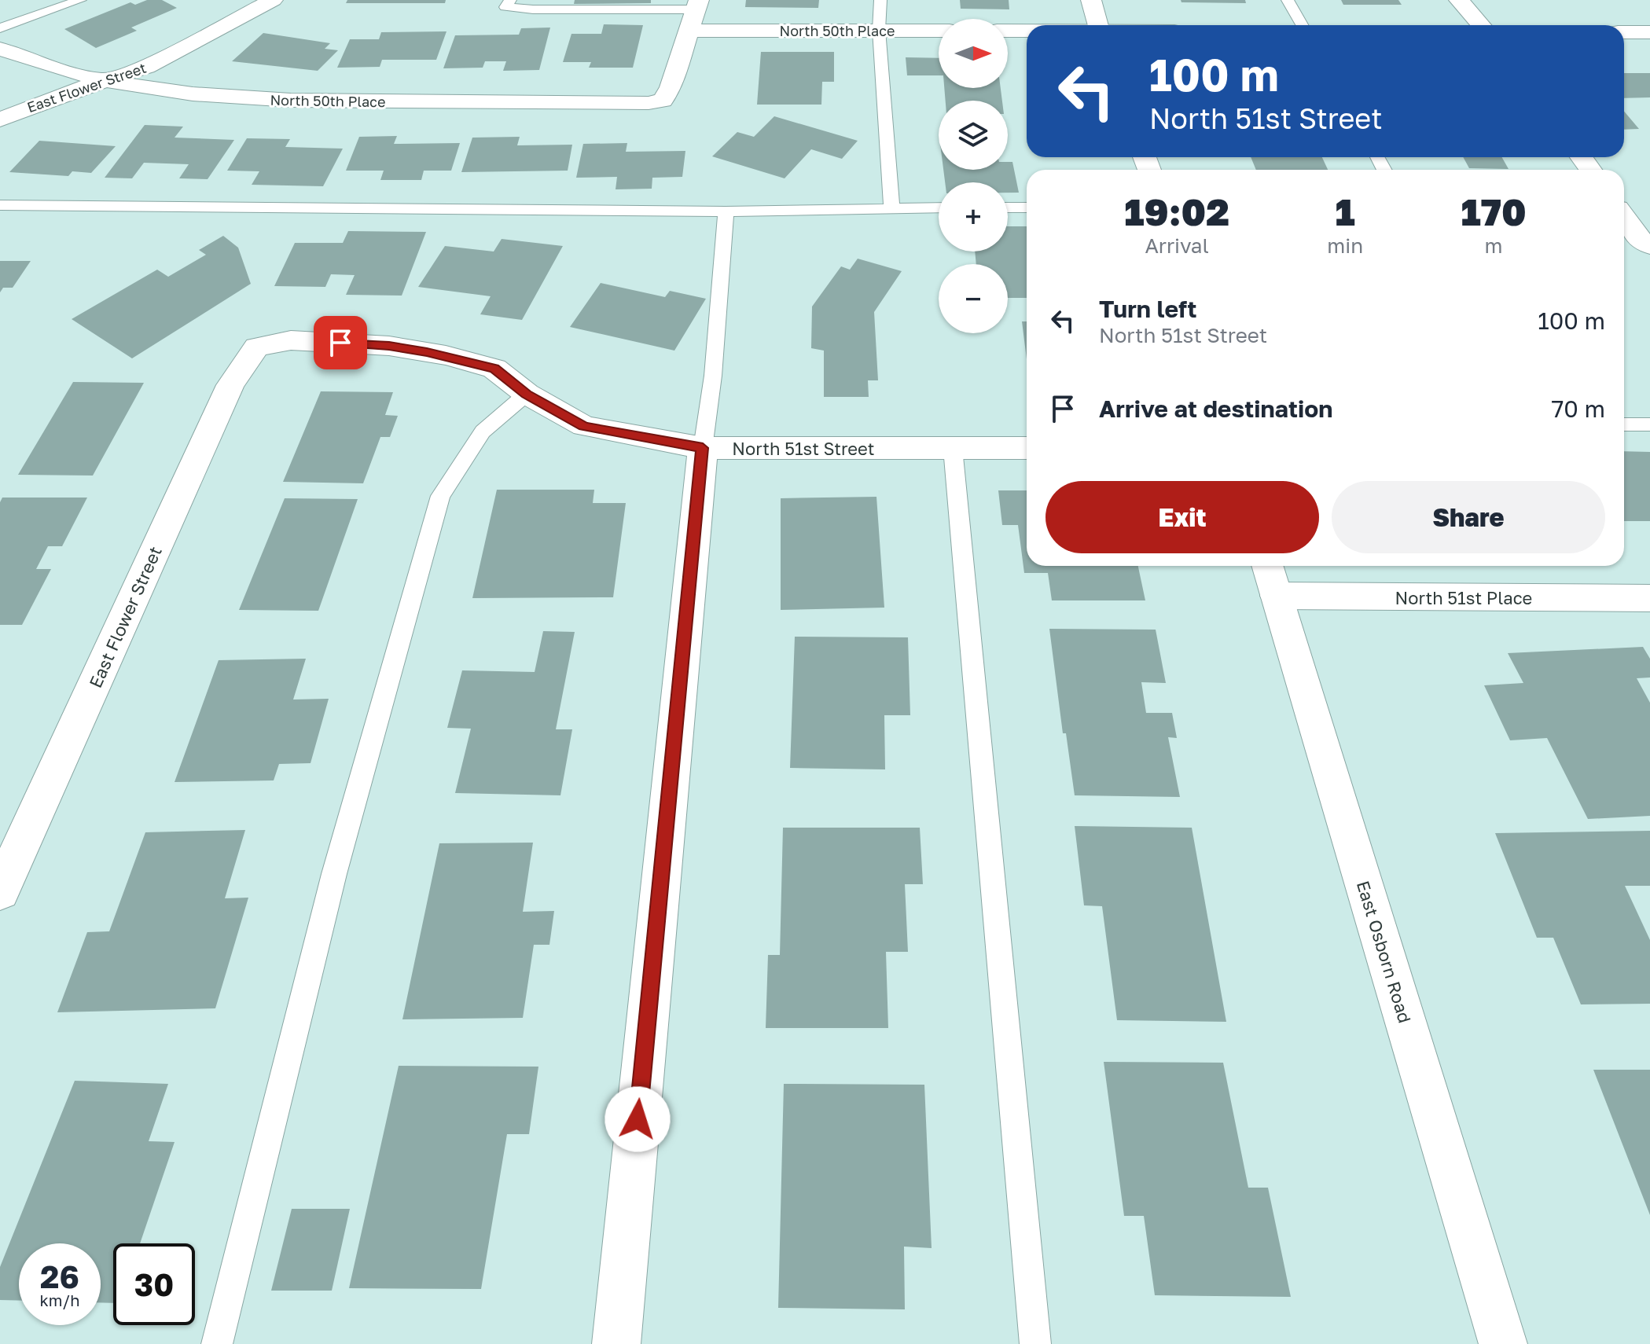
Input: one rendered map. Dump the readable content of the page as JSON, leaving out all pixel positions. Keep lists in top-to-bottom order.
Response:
{
  "streets": {
    "street": [
      "North 50th Place",
      "East Flower Street",
      "North 51st Street",
      "North 51st Place",
      "East Osborn Road"
    ]
  },
  "crossings": [
    ["North 50th Place", "East Flower Street"],
    ["East Flower Street", "North 51st Street"],
    ["North 51st Place", "East Osborn Road"]
  ],
  "north": "right",
  "page": {
    "map_buttons": ["+", "−"],
    "turn": ["100 m", "North 51st Street"],
    "eta": [
      "19:02",
      "Arrival",
      "1",
      "min",
      "170",
      "m"
    ],
    "list": [
      {
        "name": "Turn left",
        "note": "North 51st Street",
        "value": "100 m"
      },
      {
        "name": "Arrive at destination",
        "value": "70 m"
      }
    ],
    "buttons": ["Exit", "Share"],
    "speed": "26 km/h",
    "limit": "30"
  }
}
